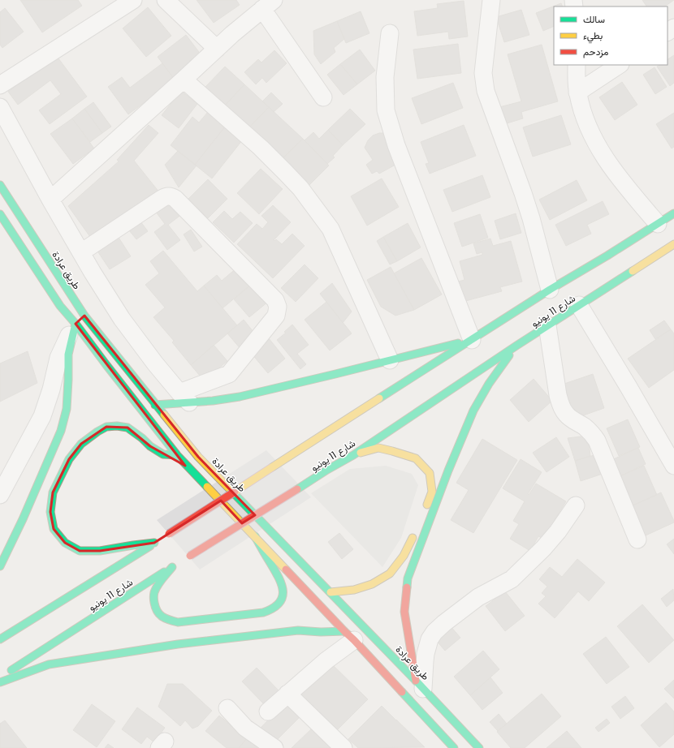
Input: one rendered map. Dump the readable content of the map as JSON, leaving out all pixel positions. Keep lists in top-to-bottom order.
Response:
{
  "streets": {
    "main road": ["طريق عرادة", "شارع 11 يونيو"]
  },
  "crossings": [
    ["طريق عرادة", "شارع 11 يونيو"]
  ],
  "legend": ["سالك", "بطيء", "مزدحم"]
}
